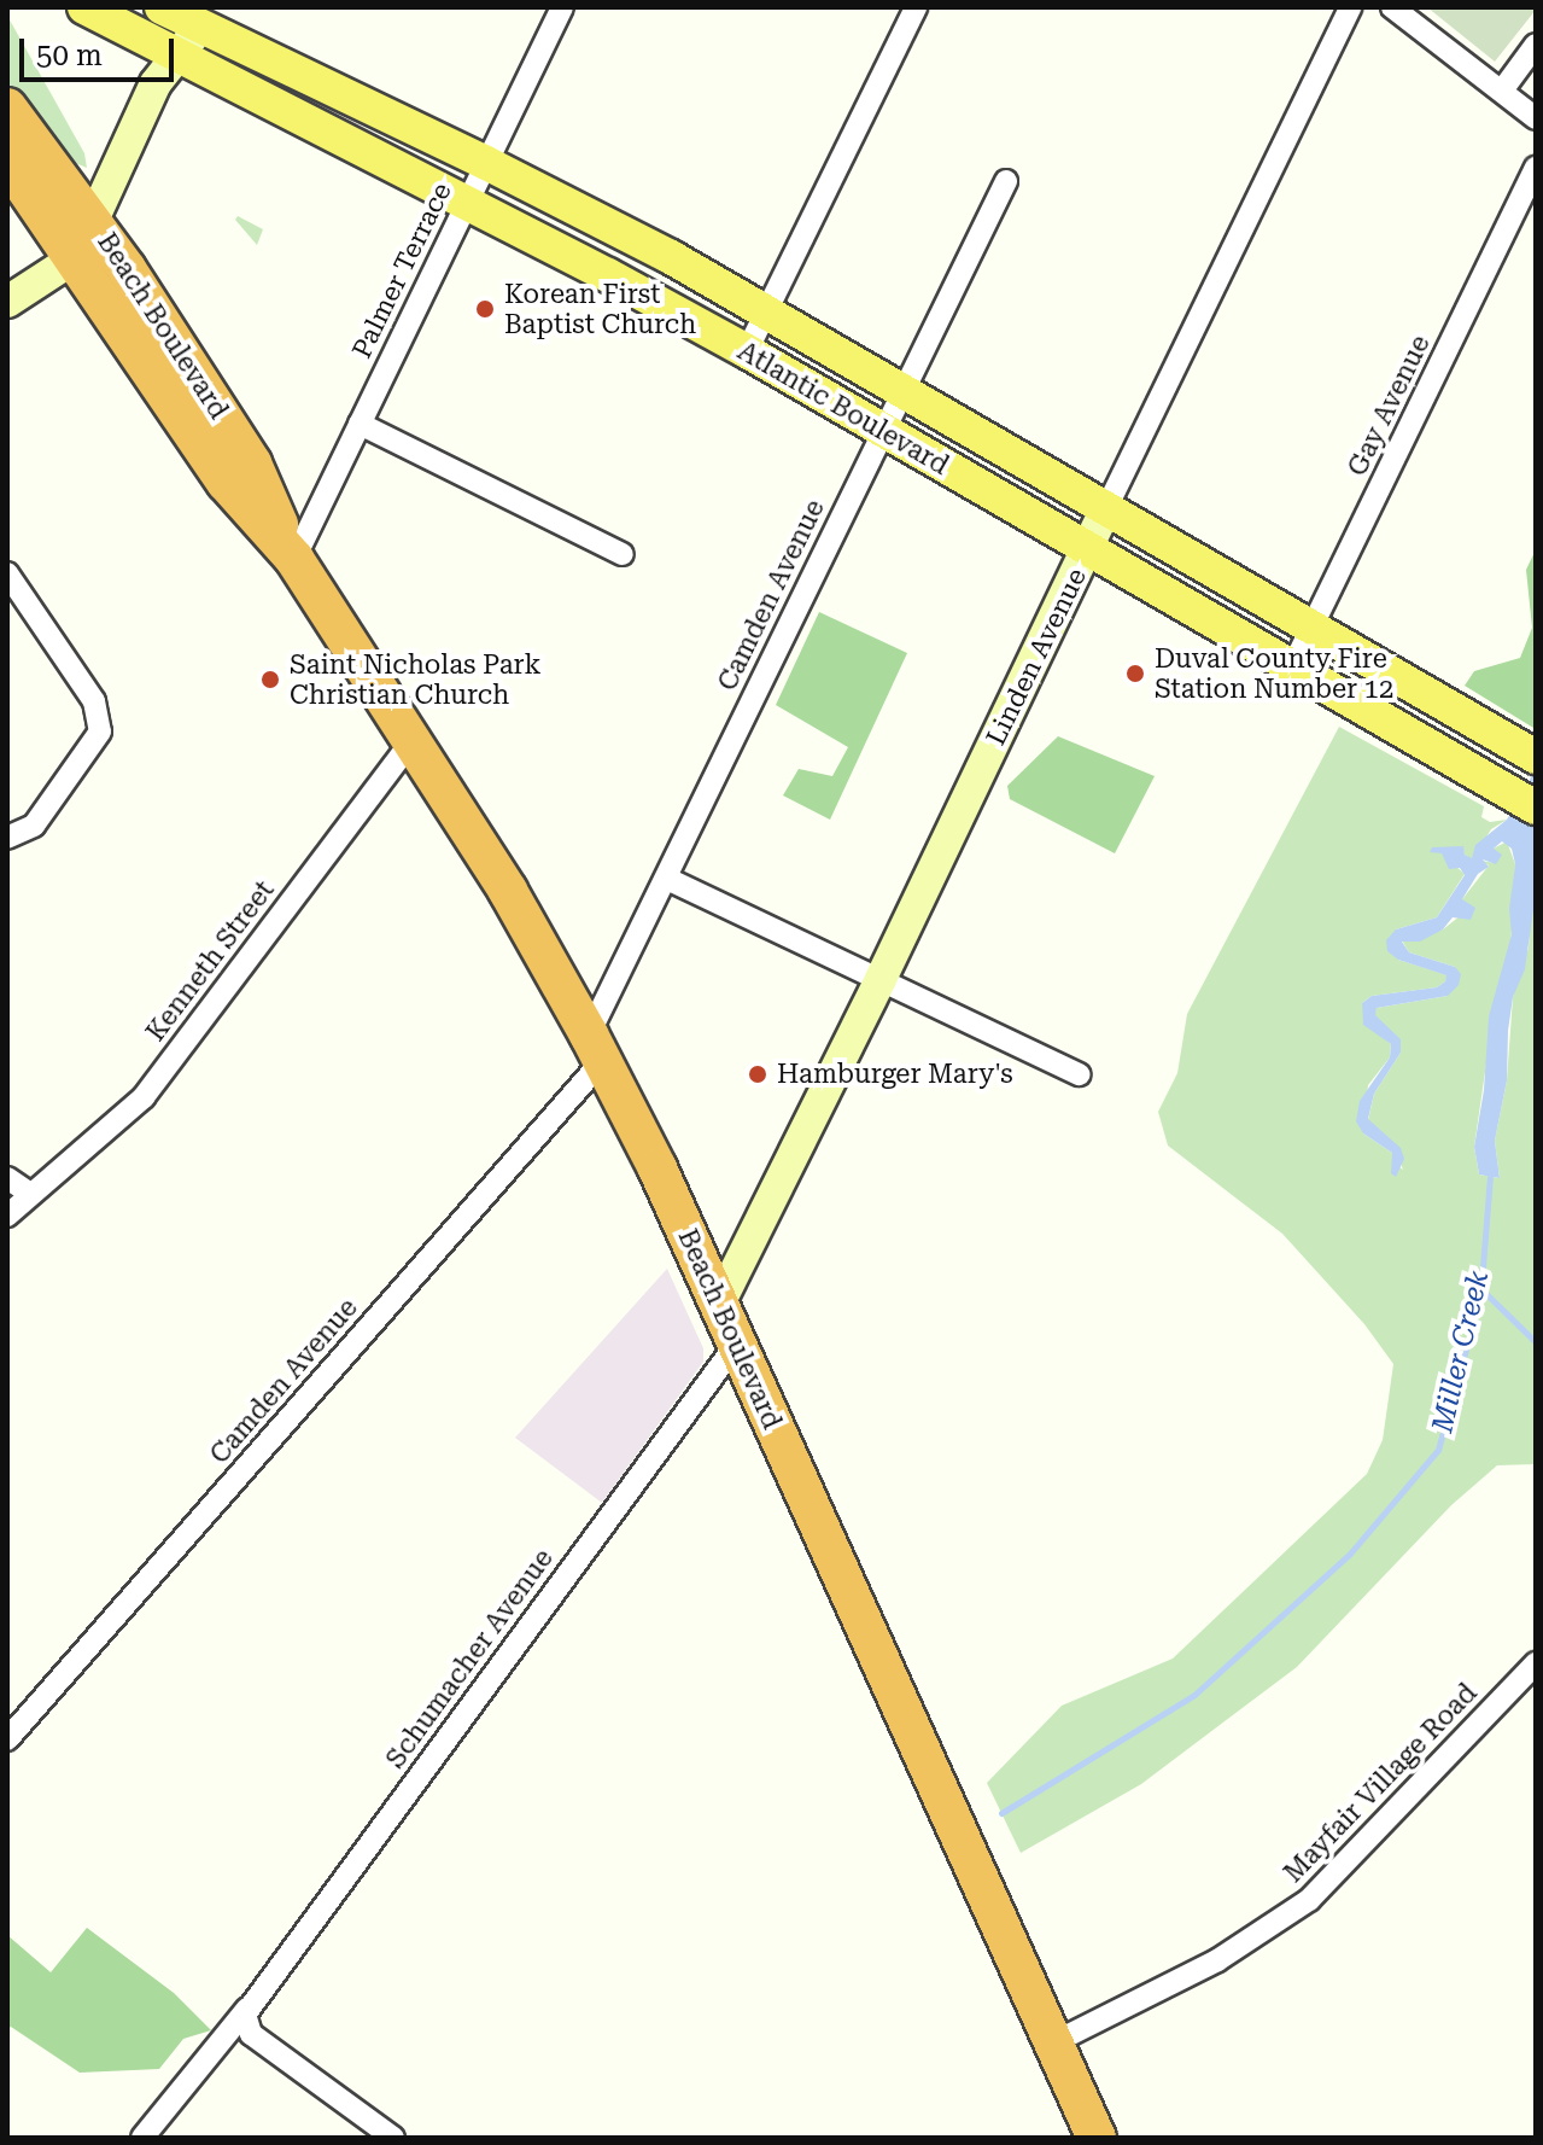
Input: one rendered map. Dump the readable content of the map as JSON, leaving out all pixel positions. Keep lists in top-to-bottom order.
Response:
{
  "streets": {
    "highway": ["Beach Boulevard"],
    "main road": ["Atlantic Boulevard"],
    "street": [
      "Palmer Terrace",
      "Gay Avenue",
      "Camden Avenue",
      "Linden Avenue",
      "Kenneth Street",
      "Schumacher Avenue",
      "Mayfair Village Road"
    ]
  },
  "crossings": [
    ["Palmer Terrace", "Beach Boulevard"],
    ["Palmer Terrace", "Atlantic Boulevard"],
    ["Beach Boulevard", "Camden Avenue"],
    ["Beach Boulevard", "Linden Avenue"],
    ["Beach Boulevard", "Kenneth Street"],
    ["Beach Boulevard", "Schumacher Avenue"],
    ["Beach Boulevard", "Mayfair Village Road"],
    ["Gay Avenue", "Atlantic Boulevard"],
    ["Atlantic Boulevard", "Camden Avenue"],
    ["Atlantic Boulevard", "Linden Avenue"]
  ],
  "water": ["Miller Creek"],
  "places": [
    "Korean First Baptist Church",
    "Duval County Fire Station Number 12",
    "Saint Nicholas Park Christian Church",
    "Hamburger Mary's"
  ],
  "scale_bar": "50 m"
}
